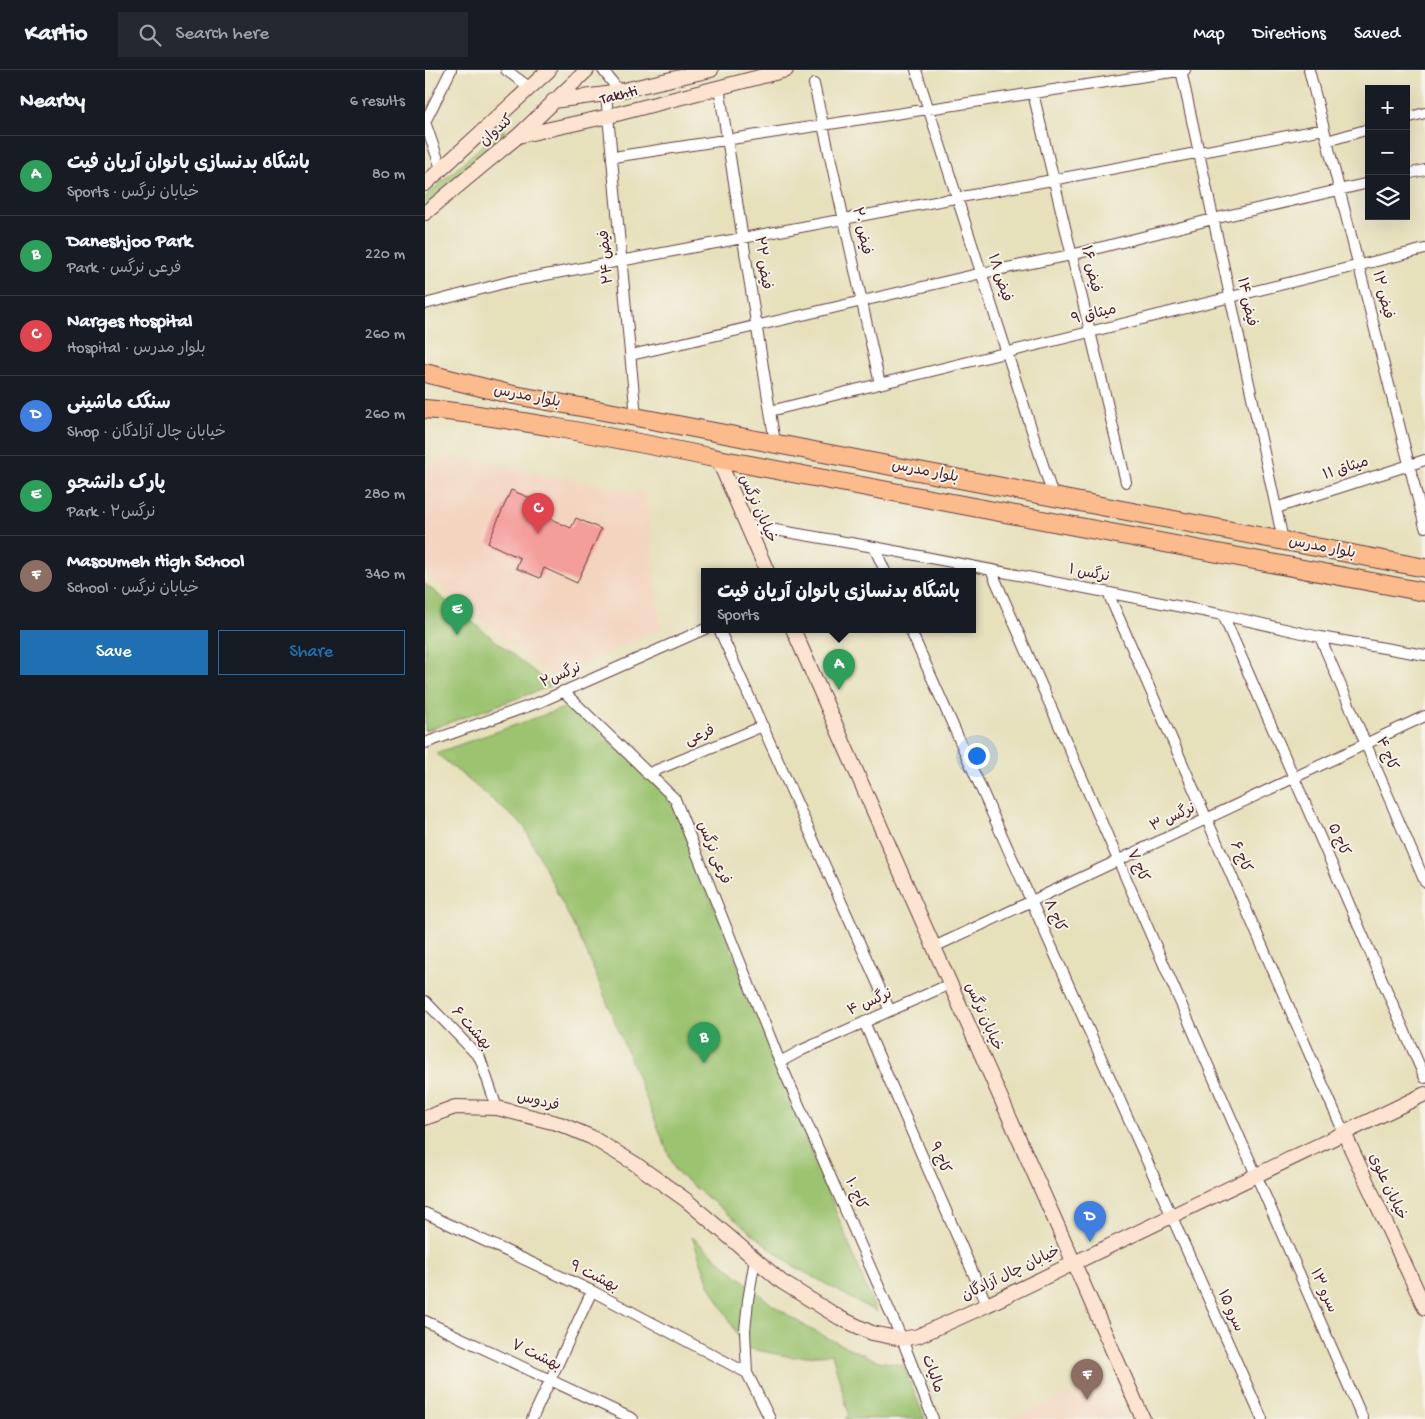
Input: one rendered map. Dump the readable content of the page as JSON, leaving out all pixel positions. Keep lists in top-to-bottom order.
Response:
{
  "streets": {
    "highway": ["بلوار مدرس"],
    "street": [
      "Takhti",
      "کندوان",
      "فیض ۲۰",
      "فیض ۲۴",
      "فیض ۲۲",
      "فیض ۱۶",
      "فیض ۱۸",
      "فیض ۱۲",
      "فیض ۱۴",
      "میثاق ۹",
      "میثاق ۱۱",
      "خیابان نرگس",
      "نرگس ۱",
      "نرگس۲",
      "فرعی",
      "کاج ۴",
      "نرگس ۳",
      "کاج ۵",
      "فرعی نرگس",
      "کاج ۶",
      "کاج ۷",
      "کاج ۸",
      "نرگس ۴",
      "بهشت ۶",
      "فردوس",
      "کاج ۹",
      "خیابان علوی",
      "کاج ۱۰",
      "خیابان چال آزادگان",
      "بهشت ۹",
      "سرو ۱۳",
      "سرو ۱۵",
      "بهشت ۷",
      "مالیات"
    ]
  },
  "crossings": [
    ["Takhti", "کندوان"],
    ["Takhti", "فیض ۲۴"],
    ["Takhti", "فیض ۲۲"],
    ["فیض ۲۰", "میثاق ۹"],
    ["فیض ۲۴", "بلوار مدرس"],
    ["فیض ۲۲", "میثاق ۹"],
    ["فیض ۲۲", "بلوار مدرس"],
    ["فیض ۱۶", "میثاق ۹"],
    ["فیض ۱۸", "میثاق ۹"],
    ["فیض ۱۸", "بلوار مدرس"],
    ["فیض ۱۲", "میثاق ۹"],
    ["فیض ۱۲", "میثاق ۱۱"],
    ["فیض ۱۴", "میثاق ۹"],
    ["فیض ۱۴", "بلوار مدرس"],
    ["فیض ۱۴", "میثاق ۱۱"],
    ["بلوار مدرس", "خیابان نرگس"],
    ["خیابان نرگس", "نرگس ۱"],
    ["خیابان نرگس", "نرگس ۳"],
    ["خیابان نرگس", "نرگس ۴"],
    ["خیابان نرگس", "خیابان چال آزادگان"],
    ["نرگس ۱", "کاج ۴"],
    ["نرگس ۱", "کاج ۵"],
    ["نرگس ۱", "کاج ۶"],
    ["نرگس ۱", "کاج ۷"],
    ["نرگس۲", "فرعی نرگس"],
    ["فرعی", "فرعی نرگس"],
    ["کاج ۴", "نرگس ۳"],
    ["نرگس ۳", "کاج ۵"],
    ["نرگس ۳", "کاج ۶"],
    ["نرگس ۳", "کاج ۷"],
    ["نرگس ۳", "کاج ۸"],
    ["فرعی نرگس", "نرگس ۴"],
    ["فرعی نرگس", "کاج ۱۰"],
    ["کاج ۶", "خیابان علوی"],
    ["کاج ۶", "خیابان چال آزادگان"],
    ["کاج ۷", "خیابان چال آزادگان"],
    ["کاج ۷", "سرو ۱۳"],
    ["کاج ۸", "خیابان چال آزادگان"],
    ["کاج ۸", "سرو ۱۵"],
    ["نرگس ۴", "کاج ۹"],
    ["نرگس ۴", "کاج ۱۰"],
    ["بهشت ۶", "فردوس"],
    ["فردوس", "خیابان چال آزادگان"],
    ["کاج ۹", "خیابان چال آزادگان"],
    ["خیابان علوی", "خیابان چال آزادگان"],
    ["کاج ۱۰", "خیابان چال آزادگان"],
    ["کاج ۱۰", "مالیات"],
    ["خیابان چال آزادگان", "سرو ۱۳"],
    ["خیابان چال آزادگان", "سرو ۱۵"],
    ["خیابان چال آزادگان", "مالیات"]
  ],
  "page": {
    "header": "Kartio",
    "search": "Search here",
    "nav": ["Map", "Directions", "Saved"],
    "heading": ["Nearby", "6 results"],
    "map_buttons": ["+", "−"],
    "list": [
      {
        "mark": "A",
        "name": "باشگاه بدنسازی بانوان آریان فیت",
        "note": "Sports · خیابان نرگس",
        "value": "80 m"
      },
      {
        "mark": "B",
        "name": "Daneshjoo Park",
        "note": "Park · فرعی نرگس",
        "value": "220 m"
      },
      {
        "mark": "C",
        "name": "Narges Hospital",
        "note": "Hospital · بلوار مدرس",
        "value": "260 m"
      },
      {
        "mark": "D",
        "name": "سنگک ماشینی",
        "note": "Shop · خیابان چال آزادگان",
        "value": "260 m"
      },
      {
        "mark": "E",
        "name": "پارک دانشجو",
        "note": "Park · نرگس۲",
        "value": "280 m"
      },
      {
        "mark": "F",
        "name": "Masoumeh High School",
        "note": "School · خیابان نرگس",
        "value": "340 m"
      }
    ],
    "pins": [
      "C",
      "E",
      "A",
      "B",
      "D",
      "F"
    ],
    "popup": ["باشگاه بدنسازی بانوان آریان فیت", "Sports"],
    "buttons": ["Save", "Share"]
  }
}
